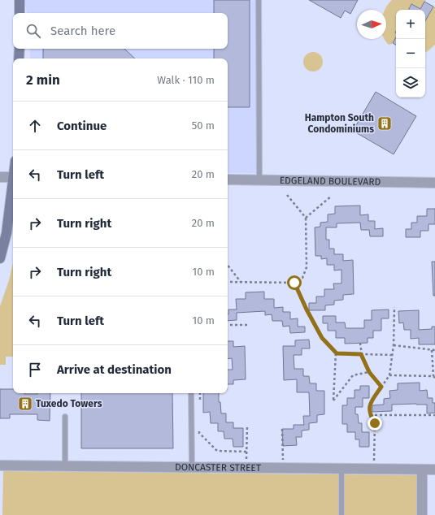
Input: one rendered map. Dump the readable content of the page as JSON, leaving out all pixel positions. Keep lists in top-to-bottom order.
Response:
{
  "streets": {
    "street": ["EDGELAND BOULEVARD", "DONCASTER STREET"]
  },
  "places": {
    "building": ["Hampton South Condominiums", "Tuxedo Towers"]
  },
  "north": "right",
  "page": {
    "map_buttons": ["+", "−"],
    "search": "Search here",
    "heading": ["2 min", "Walk · 110 m"],
    "list": [
      ["Continue", "50 m"],
      ["Turn left", "20 m"],
      ["Turn right", "20 m"],
      ["Turn right", "10 m"],
      ["Turn left", "10 m"],
      "Arrive at destination"
    ]
  }
}
